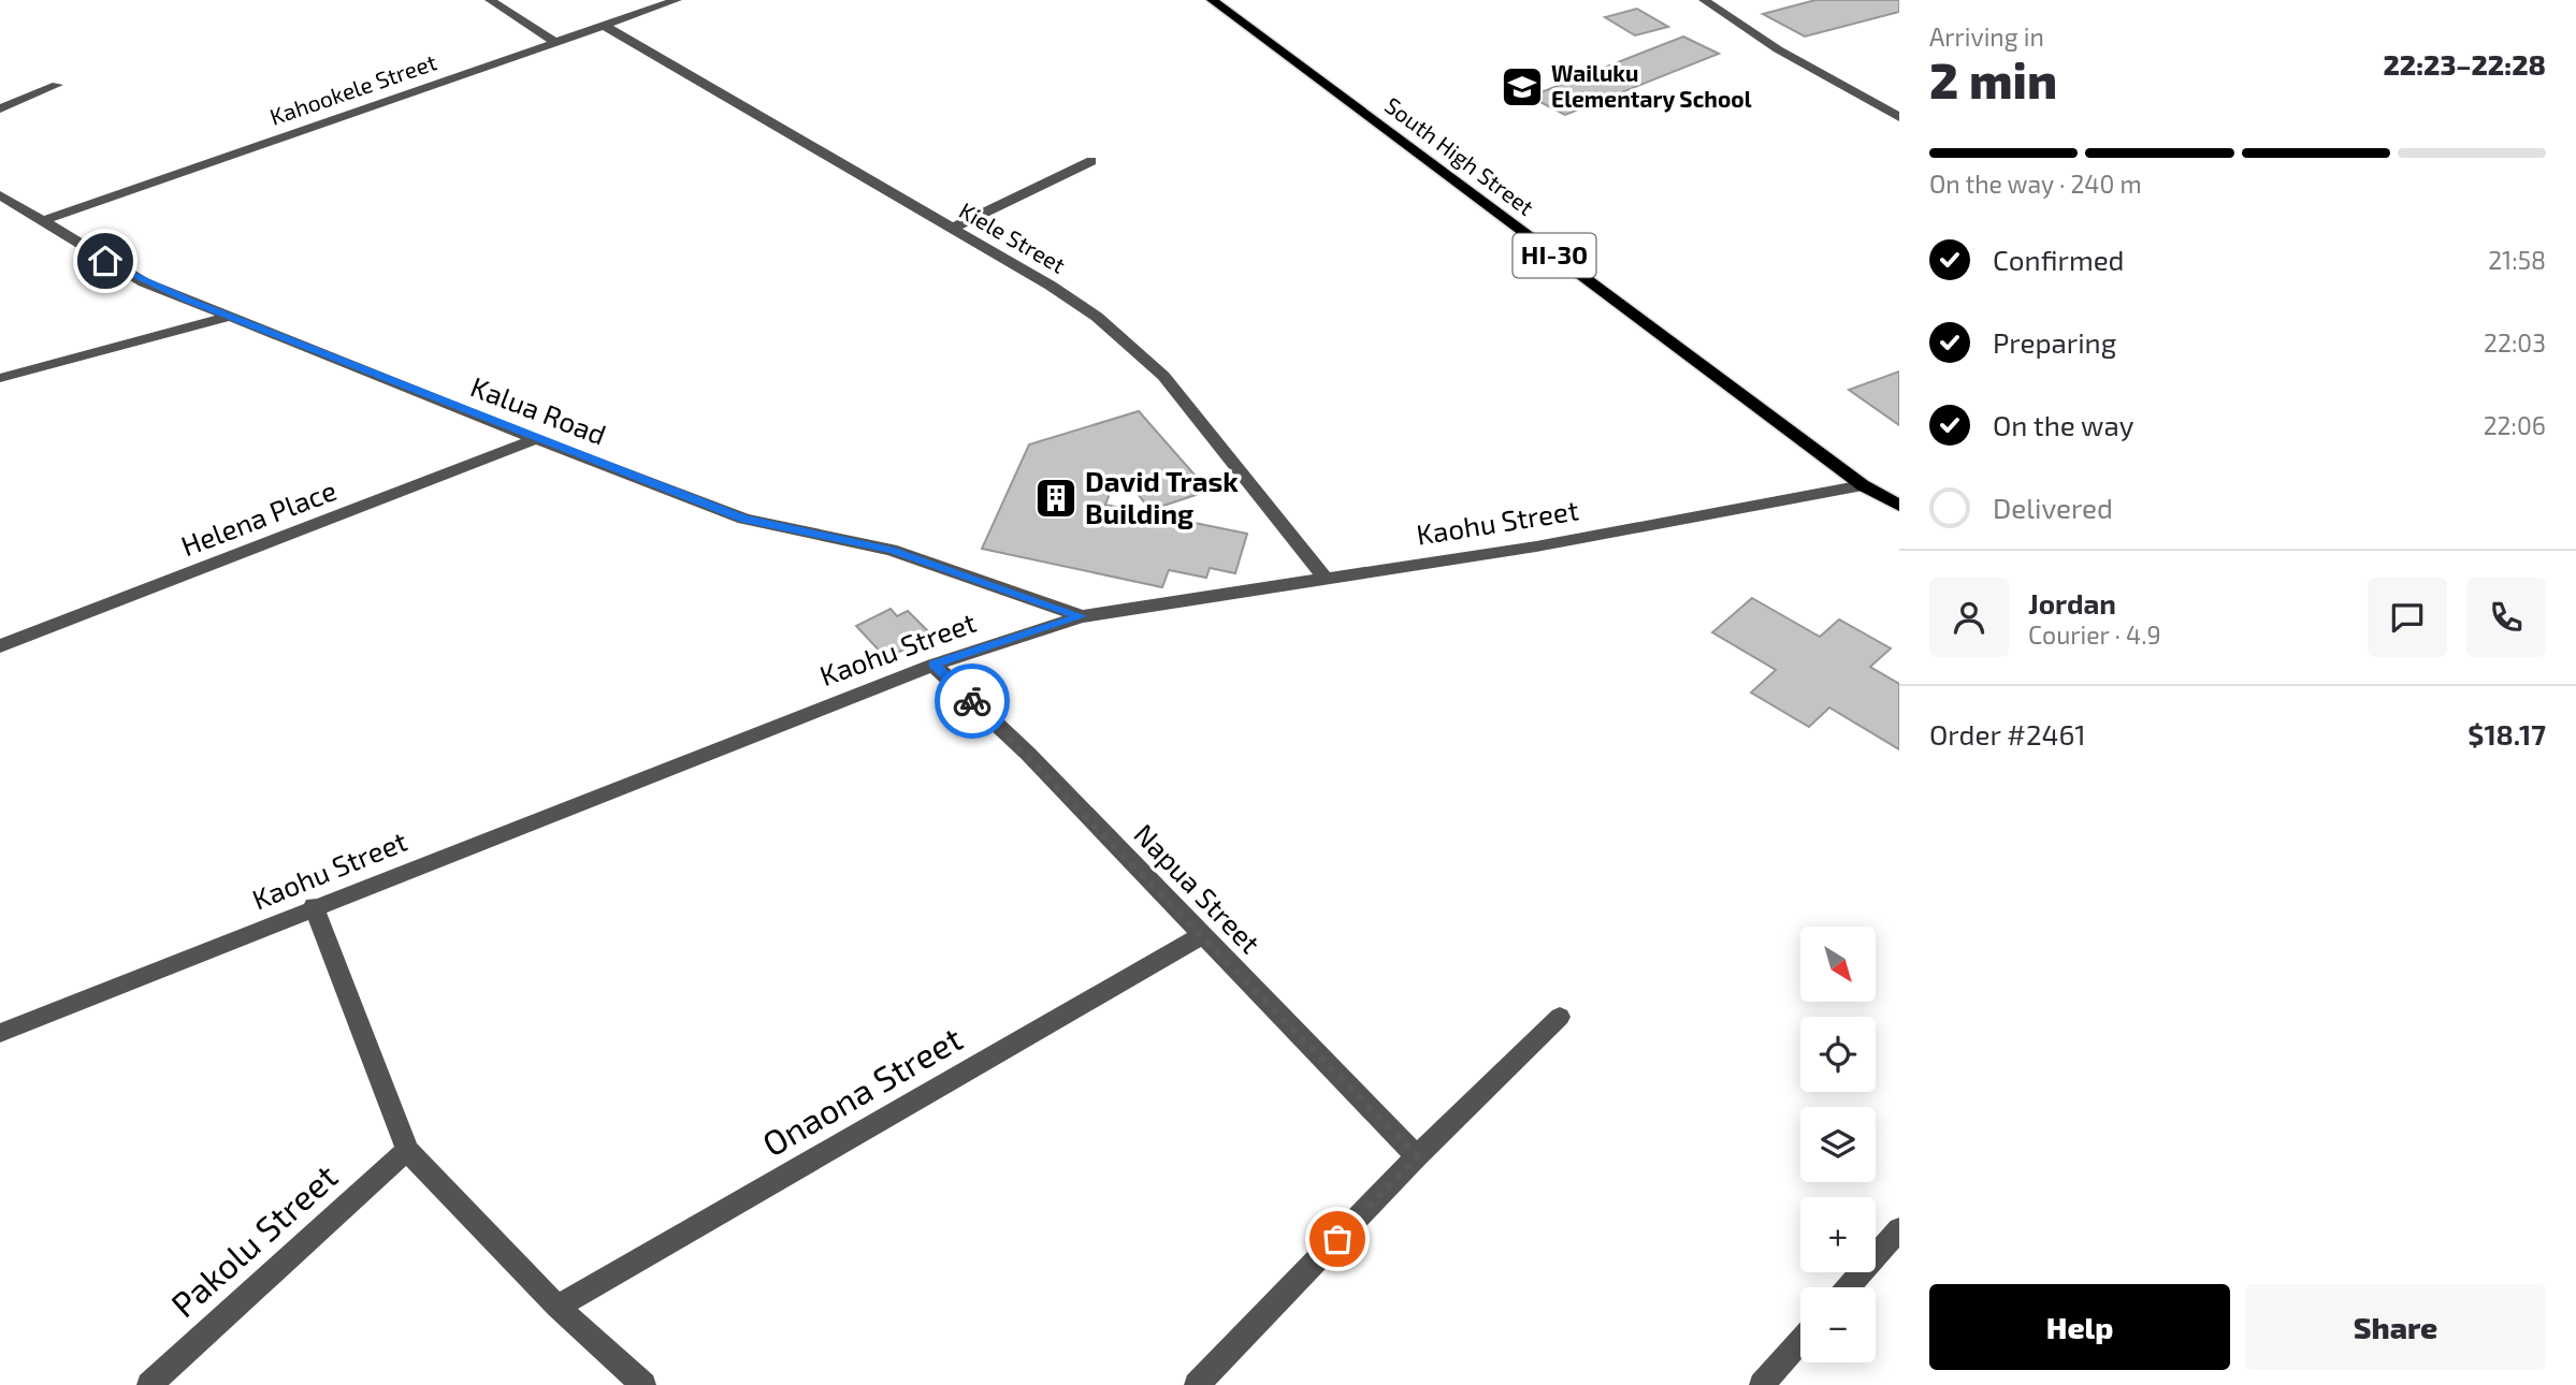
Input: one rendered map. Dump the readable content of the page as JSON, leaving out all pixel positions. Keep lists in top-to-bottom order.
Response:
{
  "streets": {
    "main road": ["South High Street", "HI-30"],
    "street": [
      "Kahookele Street",
      "Kiele Street",
      "Kalua Road",
      "Helena Place",
      "Kaohu Street",
      "Napua Street",
      "Onaona Street",
      "Pakolu Street"
    ]
  },
  "crossings": [
    ["Kahookele Street", "Kiele Street"],
    ["Kahookele Street", "Kalua Road"],
    ["South High Street", "Kaohu Street"],
    ["Kiele Street", "Kaohu Street"],
    ["Kalua Road", "Helena Place"],
    ["Kalua Road", "Kaohu Street"],
    ["Kaohu Street", "Napua Street"],
    ["Napua Street", "Onaona Street"]
  ],
  "places": {
    "school or university": ["Wailuku Elementary School"],
    "building": ["David Trask Building"]
  },
  "north": "bottom right",
  "page": {
    "heading": ["2 min", "Arriving in", "22:23–22:28"],
    "panel": [
      "Jordan",
      "Courier · 4.9",
      "Order #2461",
      "$18.17"
    ],
    "bar": "On the way · 240 m",
    "list": [
      ["Confirmed", "21:58"],
      ["Preparing", "22:03"],
      ["On the way", "22:06"],
      "Delivered"
    ],
    "map_buttons": ["+", "−"],
    "buttons": ["Help", "Share"]
  }
}
